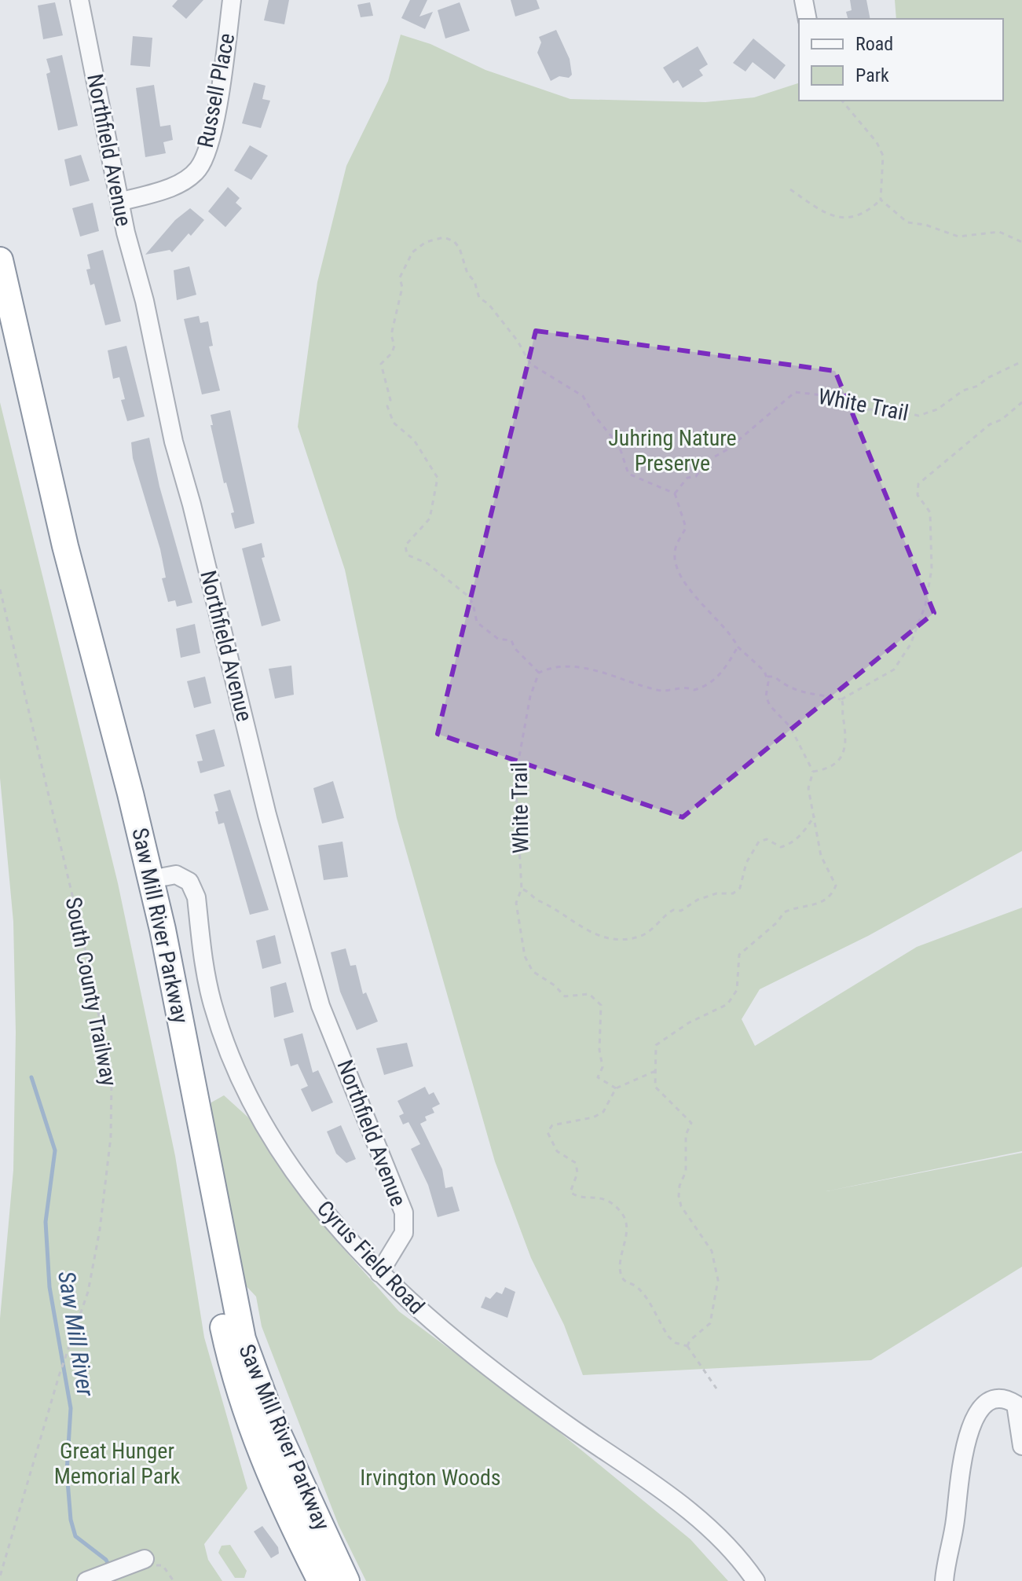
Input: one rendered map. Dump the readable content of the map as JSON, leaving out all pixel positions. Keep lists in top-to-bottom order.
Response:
{
  "streets": {
    "highway": ["Saw Mill River Parkway"],
    "street": ["Russell Place", "Northfield Avenue", "Cyrus Field Road"],
    "path": ["White Trail", "South County Trailway"]
  },
  "crossings": [
    ["Russell Place", "Northfield Avenue"],
    ["Northfield Avenue", "Cyrus Field Road"],
    ["Saw Mill River Parkway", "Cyrus Field Road"]
  ],
  "water": ["Saw Mill River"],
  "parks": ["Juhring Nature Preserve", "Great Hunger Memorial Park", "Irvington Woods"],
  "legend": ["Road", "Park"]
}
